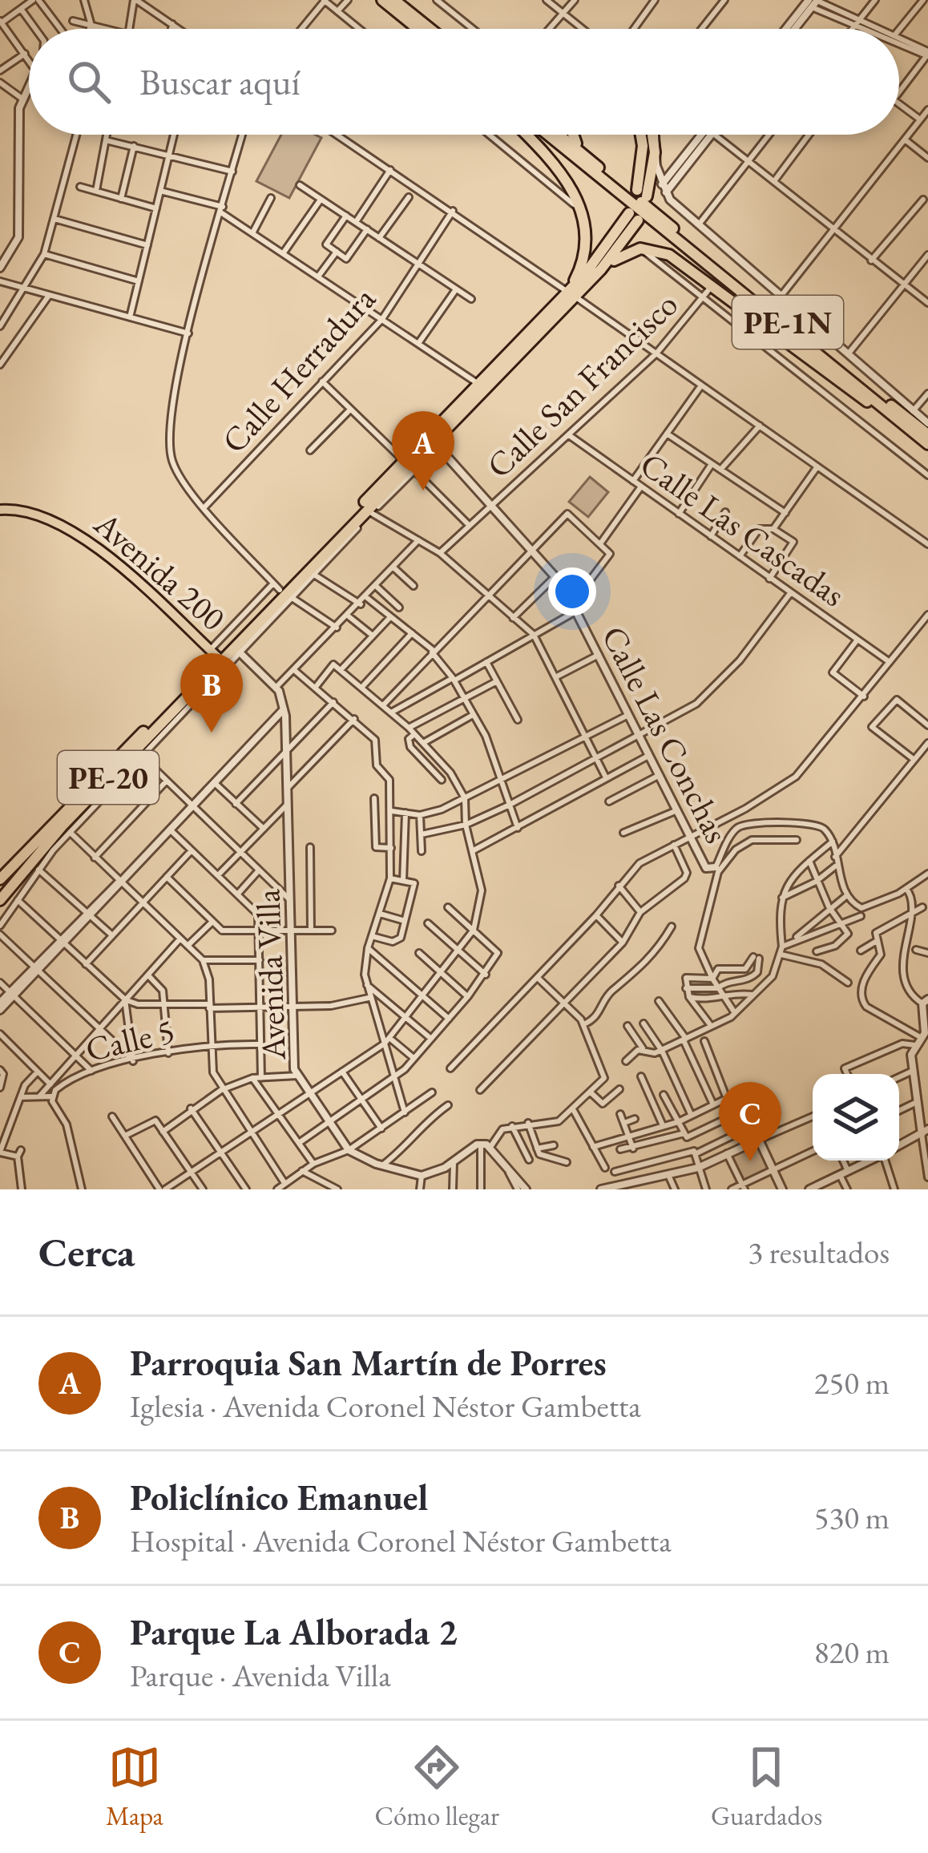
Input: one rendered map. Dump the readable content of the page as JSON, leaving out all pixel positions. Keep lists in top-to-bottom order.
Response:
{
  "streets": {
    "highway": ["PE-1N", "PE-20"],
    "main road": ["Avenida 200"],
    "street": [
      "Calle Herradura",
      "Calle San Francisco",
      "Calle Las Cascadas",
      "Calle Las Conchas",
      "Avenida Villa",
      "Calle 5"
    ]
  },
  "crossings": [
    ["Calle San Francisco", "Calle Las Cascadas"],
    ["Calle San Francisco", "Calle Las Conchas"],
    ["Avenida 200", "PE-20"],
    ["Calle Las Conchas", "PE-20"],
    ["PE-20", "Avenida Villa"]
  ],
  "page": {
    "search": "Buscar aquí",
    "pins": ["A", "B", "C"],
    "heading": ["Cerca", "3 resultados"],
    "list": [
      {
        "mark": "A",
        "name": "Parroquia San Martín de Porres",
        "note": "Iglesia · Avenida Coronel Néstor Gambetta",
        "value": "250 m"
      },
      {
        "mark": "B",
        "name": "Policlínico Emanuel",
        "note": "Hospital · Avenida Coronel Néstor Gambetta",
        "value": "530 m"
      },
      {
        "mark": "C",
        "name": "Parque La Alborada 2",
        "note": "Parque · Avenida Villa",
        "value": "820 m"
      }
    ],
    "nav": ["Mapa", "Cómo llegar", "Guardados"]
  }
}
